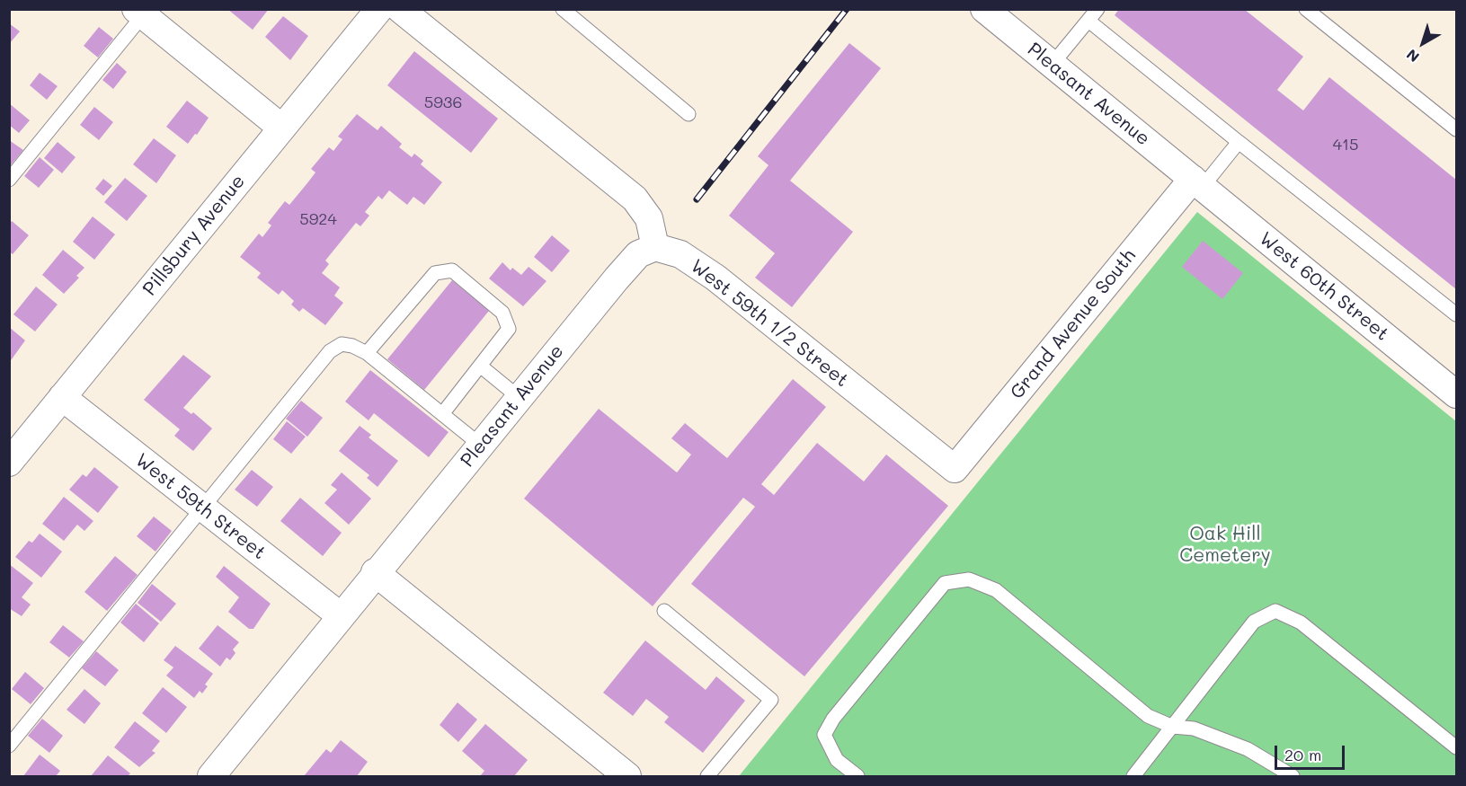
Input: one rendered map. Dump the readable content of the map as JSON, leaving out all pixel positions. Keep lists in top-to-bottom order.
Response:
{
  "streets": {
    "street": [
      "Pleasant Avenue",
      "Pillsbury Avenue",
      "West 60th Street",
      "West 59th 1/2 Street",
      "Grand Avenue South",
      "West 59th Street"
    ]
  },
  "crossings": [
    ["Pleasant Avenue", "West 60th Street"],
    ["Pleasant Avenue", "West 59th 1/2 Street"],
    ["Pleasant Avenue", "Grand Avenue South"],
    ["Pleasant Avenue", "West 59th Street"],
    ["Pillsbury Avenue", "West 59th Street"],
    ["West 60th Street", "Grand Avenue South"],
    ["West 59th 1/2 Street", "Grand Avenue South"]
  ],
  "parks": ["Oak Hill Cemetery"],
  "house_numbers": ["5936", "415", "5924"],
  "scale_bar": "20 m",
  "north": "bottom left"
}
